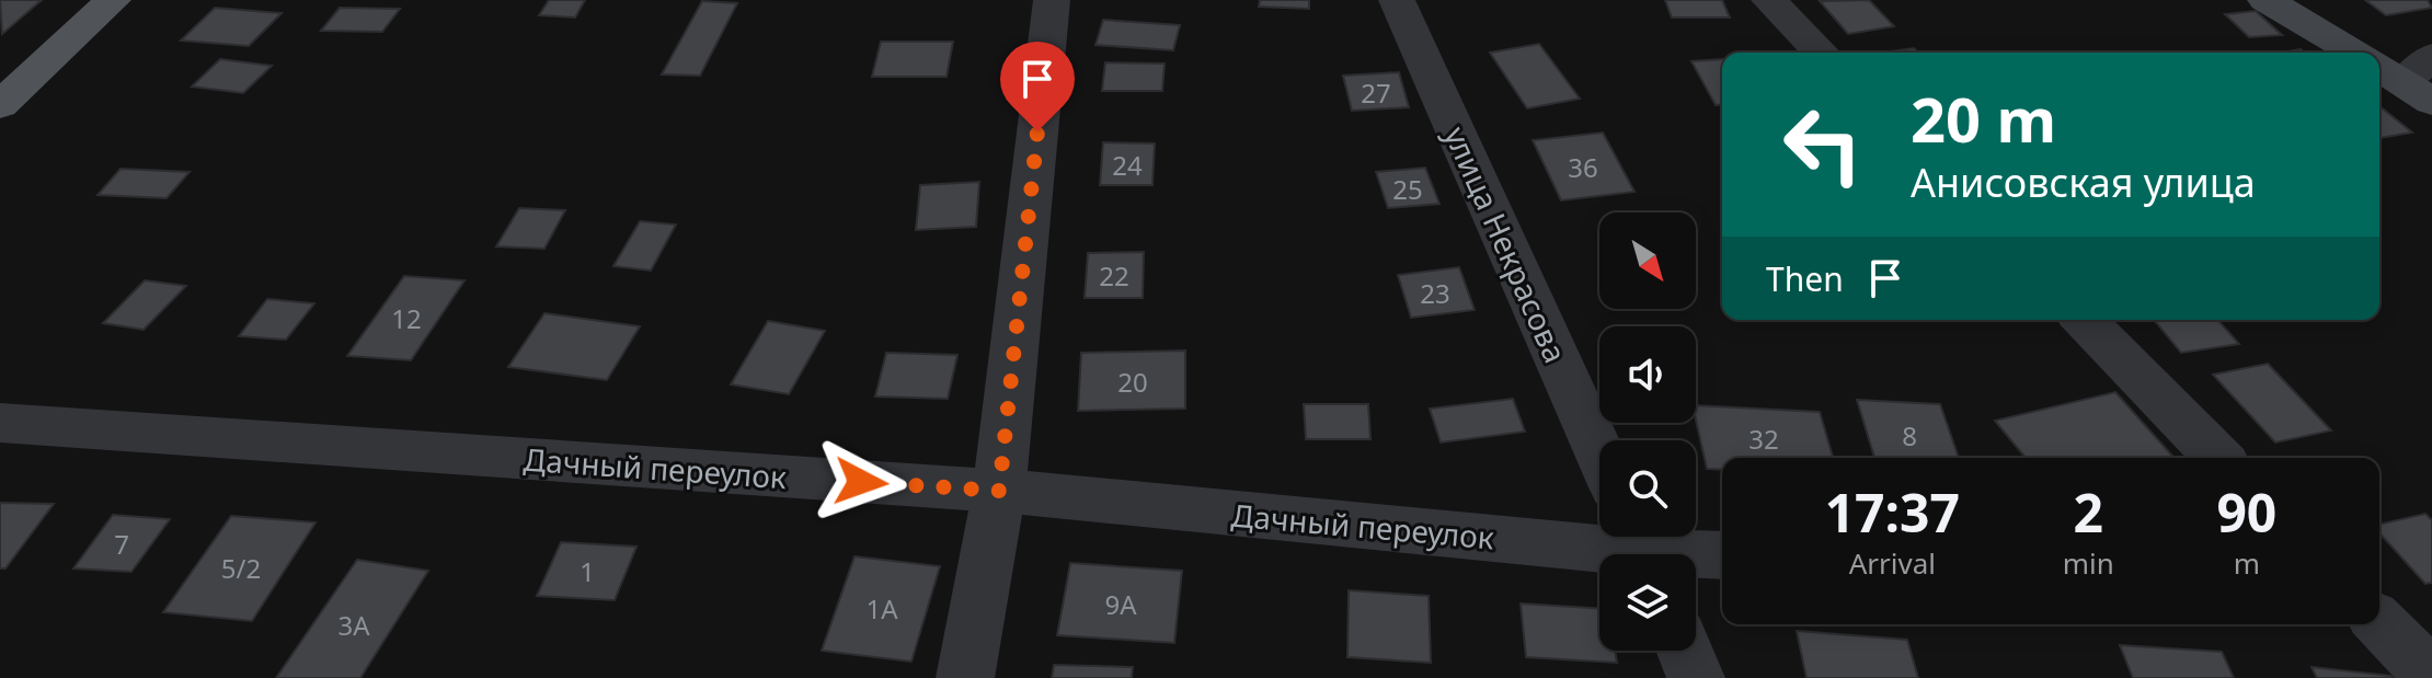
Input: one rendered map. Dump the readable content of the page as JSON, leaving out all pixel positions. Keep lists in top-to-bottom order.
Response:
{
  "streets": {
    "street": ["улица Некрасова", "Дачный переулок"]
  },
  "house_numbers": [
    "27",
    "24",
    "36",
    "25",
    "22",
    "23",
    "12",
    "20",
    "8",
    "32",
    "7",
    "5/2",
    "1",
    "9А",
    "1А",
    "3А"
  ],
  "north": "bottom right",
  "page": {
    "turn": ["20 m", "Анисовская улица"],
    "then": "Then",
    "eta": [
      "17:37",
      "Arrival",
      "2",
      "min",
      "90",
      "m"
    ]
  }
}
